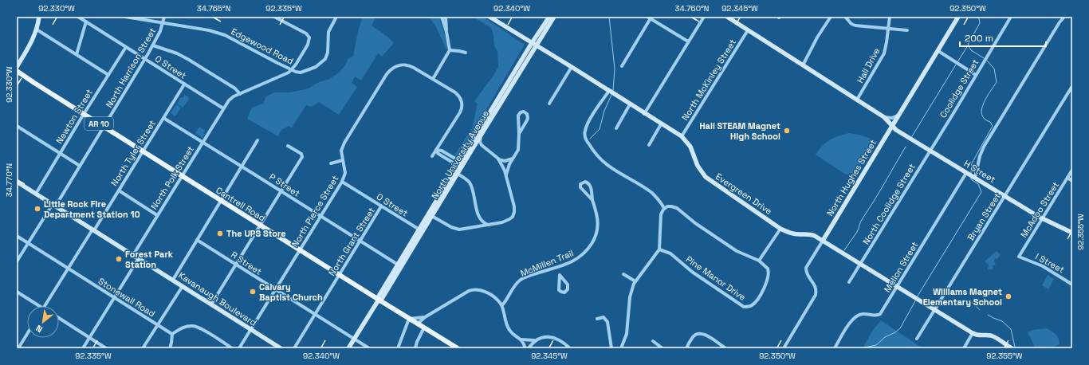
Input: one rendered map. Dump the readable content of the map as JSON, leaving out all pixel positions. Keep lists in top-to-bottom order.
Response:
{
  "streets": {
    "main road": ["AR 10", "Cantrell Road"],
    "street": [
      "Edgewood Road",
      "Hall Drive",
      "O Street",
      "North Harrison Street",
      "North McKinley Street",
      "Coolidge Street",
      "Newton Street",
      "North Tyler Street",
      "North University Avenue",
      "H Street",
      "North Polk Street",
      "North Hughes Street",
      "P Street",
      "Evergreen Drive",
      "North Coolidge Street",
      "McAdoo Street",
      "North Pierce Street",
      "Bryan Street",
      "North Grant Street",
      "R Street",
      "McMillen Trail",
      "I Street",
      "Mellon Street",
      "Pine Manor Drive",
      "Stonewall Road",
      "Kavanaugh Boulevard"
    ]
  },
  "crossings": [
    ["Edgewood Road", "North Harrison Street"],
    ["Edgewood Road", "North Polk Street"],
    ["Hall Drive", "H Street"],
    ["O Street", "North Harrison Street"],
    ["O Street", "Newton Street"],
    ["O Street", "North Tyler Street"],
    ["O Street", "North University Avenue"],
    ["O Street", "North Polk Street"],
    ["O Street", "North Pierce Street"],
    ["O Street", "North Grant Street"],
    ["North Harrison Street", "Cantrell Road"],
    ["North Harrison Street", "Stonewall Road"],
    ["North Harrison Street", "Kavanaugh Boulevard"],
    ["North McKinley Street", "H Street"],
    ["North McKinley Street", "Evergreen Drive"],
    ["Coolidge Street", "H Street"],
    ["Coolidge Street", "North Coolidge Street"],
    ["Newton Street", "Cantrell Road"],
    ["Newton Street", "Kavanaugh Boulevard"],
    ["North Tyler Street", "P Street"],
    ["North Tyler Street", "Cantrell Road"],
    ["North Tyler Street", "Stonewall Road"],
    ["North Tyler Street", "Kavanaugh Boulevard"],
    ["North University Avenue", "P Street"],
    ["North University Avenue", "Evergreen Drive"],
    ["North University Avenue", "Cantrell Road"],
    ["North University Avenue", "R Street"],
    ["H Street", "North Hughes Street"],
    ["H Street", "North Coolidge Street"],
    ["H Street", "McAdoo Street"],
    ["H Street", "Bryan Street"],
    ["H Street", "Mellon Street"],
    ["North Polk Street", "P Street"],
    ["North Polk Street", "Cantrell Road"],
    ["North Polk Street", "Kavanaugh Boulevard"],
    ["North Hughes Street", "Evergreen Drive"],
    ["P Street", "North Pierce Street"],
    ["P Street", "North Grant Street"],
    ["Evergreen Drive", "North Coolidge Street"],
    ["Evergreen Drive", "Bryan Street"],
    ["Evergreen Drive", "Mellon Street"],
    ["Cantrell Road", "North Pierce Street"],
    ["Cantrell Road", "North Grant Street"],
    ["McAdoo Street", "I Street"],
    ["North Pierce Street", "R Street"],
    ["North Pierce Street", "Kavanaugh Boulevard"],
    ["North Grant Street", "R Street"]
  ],
  "places": [
    "Hall STEAM Magnet High School",
    "Little Rock Fire Department Station 10",
    "The UPS Store",
    "Forest Park Station",
    "Calvary Baptist Church",
    "Williams Magnet Elementary School"
  ],
  "scale_bar": "200 m",
  "north": "bottom left",
  "coordinates": [
    "92.330°W",
    "34.765°N",
    "92.335°W",
    "92.340°W",
    "34.760°N",
    "92.345°W",
    "92.350°W",
    "34.770°N",
    "92.355°W"
  ]
}
